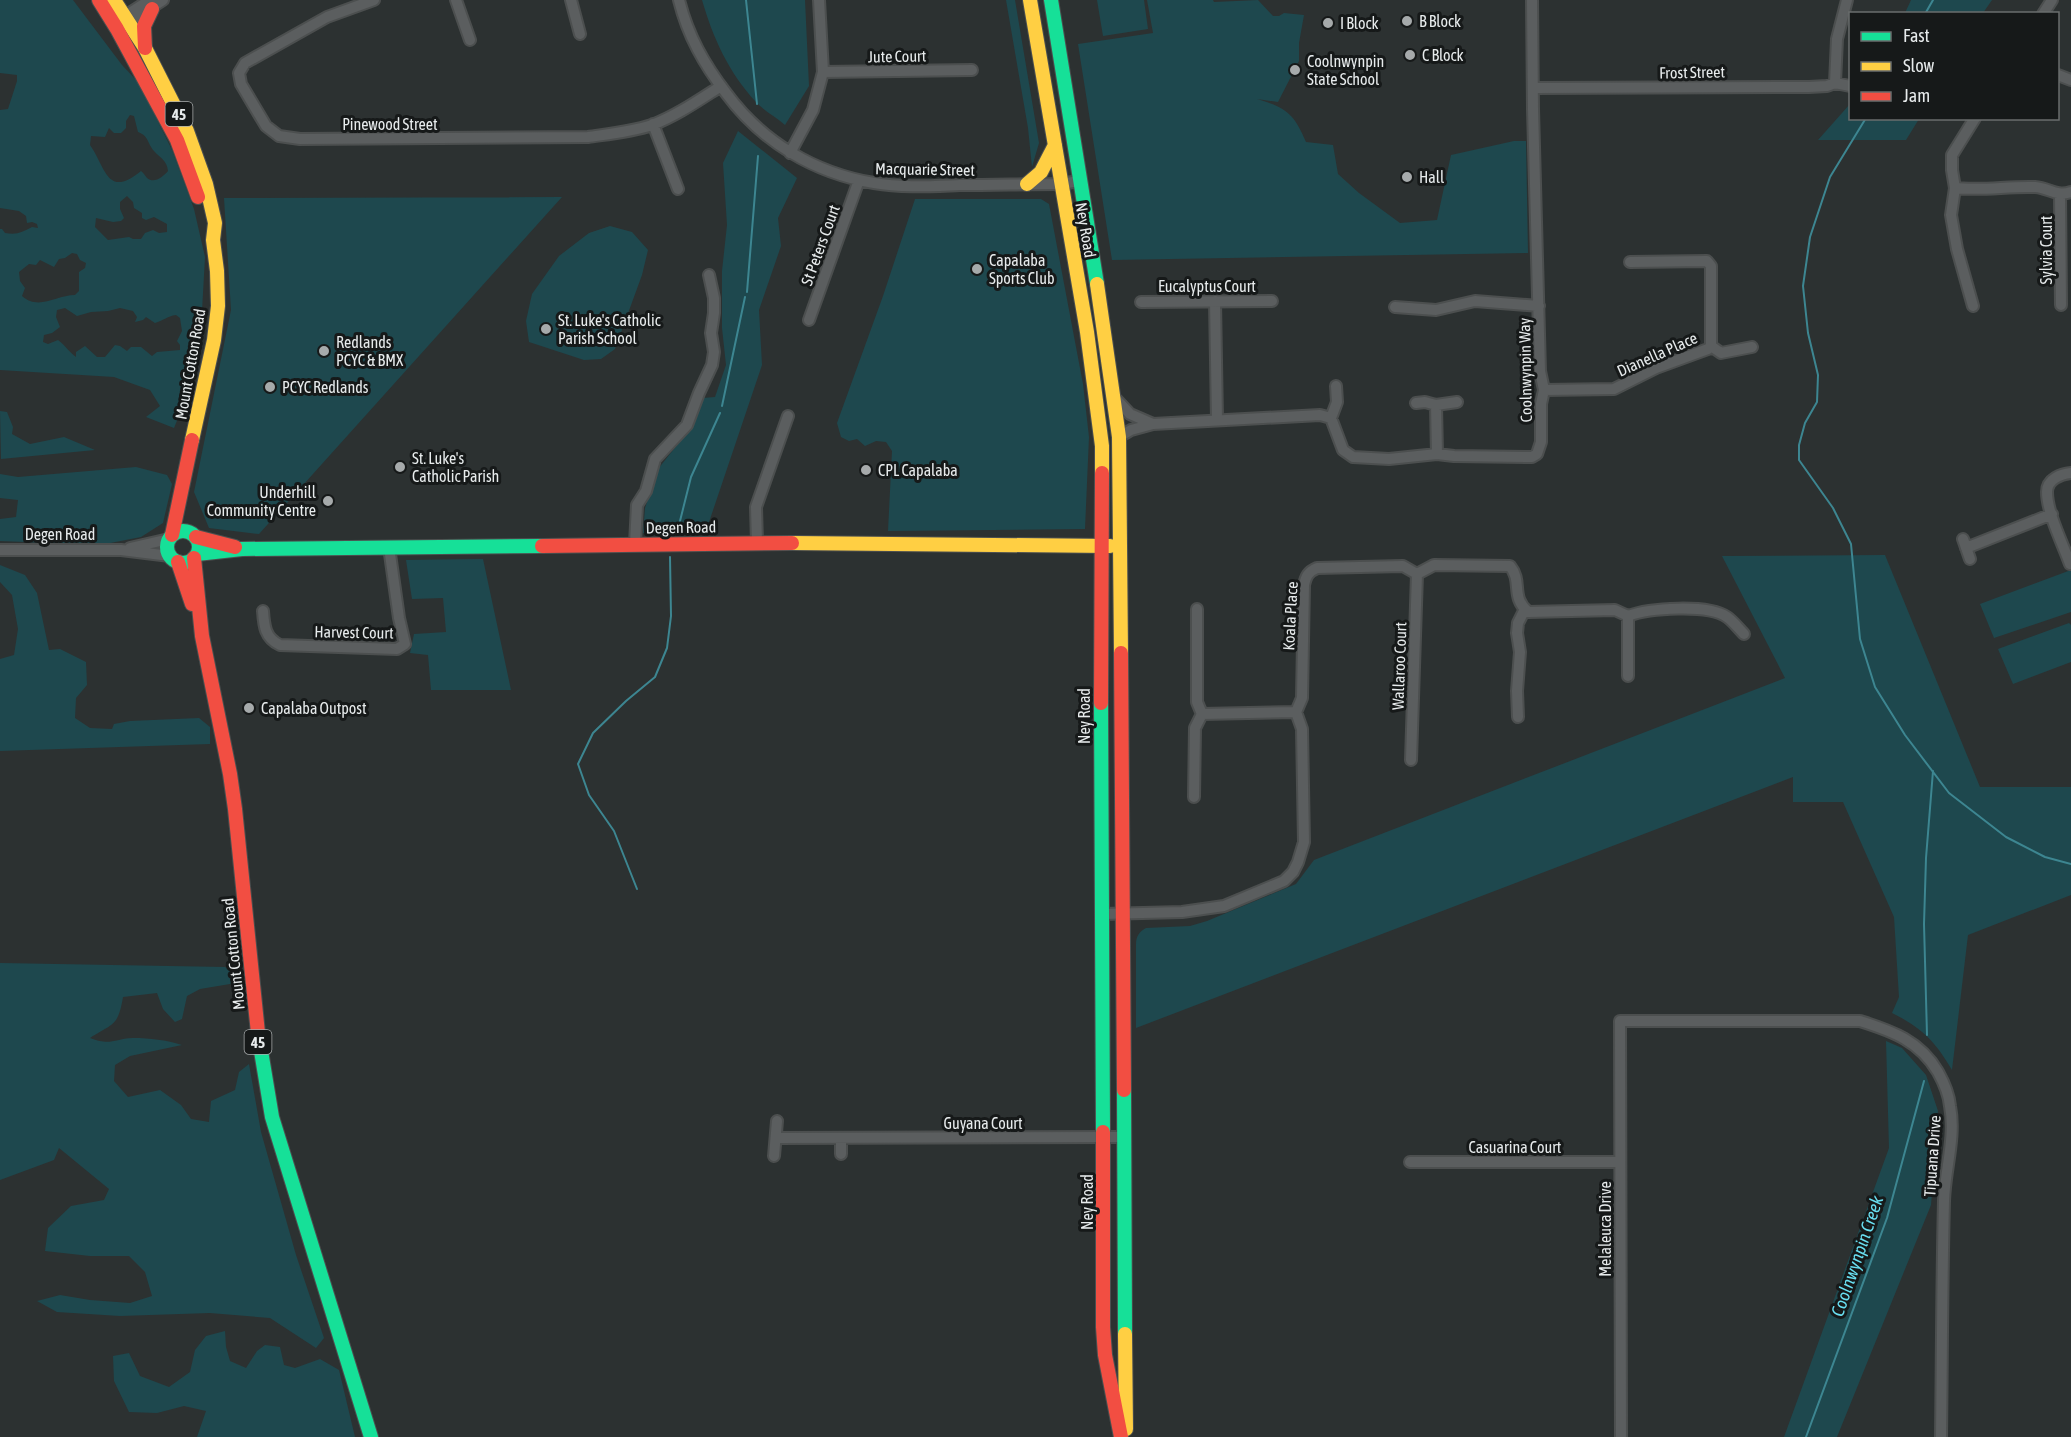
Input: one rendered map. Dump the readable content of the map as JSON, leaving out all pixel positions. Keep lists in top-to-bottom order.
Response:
{
  "streets": {
    "main road": [
      "45",
      "Ney Road",
      "Mount Cotton Road",
      "Degen Road"
    ],
    "street": [
      "Jute Court",
      "Frost Street",
      "Pinewood Street",
      "Macquarie Street",
      "St Peters Court",
      "Sylvia Court",
      "Eucalyptus Court",
      "Dianella Place",
      "Coolnwynpin Way",
      "Koala Place",
      "Harvest Court",
      "Wallaroo Court",
      "Guyana Court",
      "Casuarina Court",
      "Tipuana Drive",
      "Melaleuca Drive"
    ]
  },
  "crossings": [
    ["Frost Street", "Coolnwynpin Way"],
    ["45", "Mount Cotton Road"],
    ["45", "Degen Road"],
    ["Pinewood Street", "Macquarie Street"],
    ["Macquarie Street", "Ney Road"],
    ["Macquarie Street", "St Peters Court"],
    ["Ney Road", "Degen Road"],
    ["Ney Road", "Koala Place"],
    ["Ney Road", "Guyana Court"],
    ["Dianella Place", "Coolnwynpin Way"],
    ["Mount Cotton Road", "Degen Road"],
    ["Degen Road", "Harvest Court"],
    ["Koala Place", "Wallaroo Court"],
    ["Casuarina Court", "Melaleuca Drive"],
    ["Tipuana Drive", "Melaleuca Drive"]
  ],
  "water": ["Coolnwynpin Creek"],
  "places": [
    "B Block",
    "I Block",
    "C Block",
    "Coolnwynpin State School",
    "Hall",
    "Capalaba Sports Club",
    "St. Luke's Catholic Parish School",
    "Redlands PCYC & BMX",
    "PCYC Redlands",
    "St. Luke's Catholic Parish",
    "CPL Capalaba",
    "Underhill Community Centre",
    "Capalaba Outpost"
  ],
  "legend": ["Fast", "Slow", "Jam"]
}
